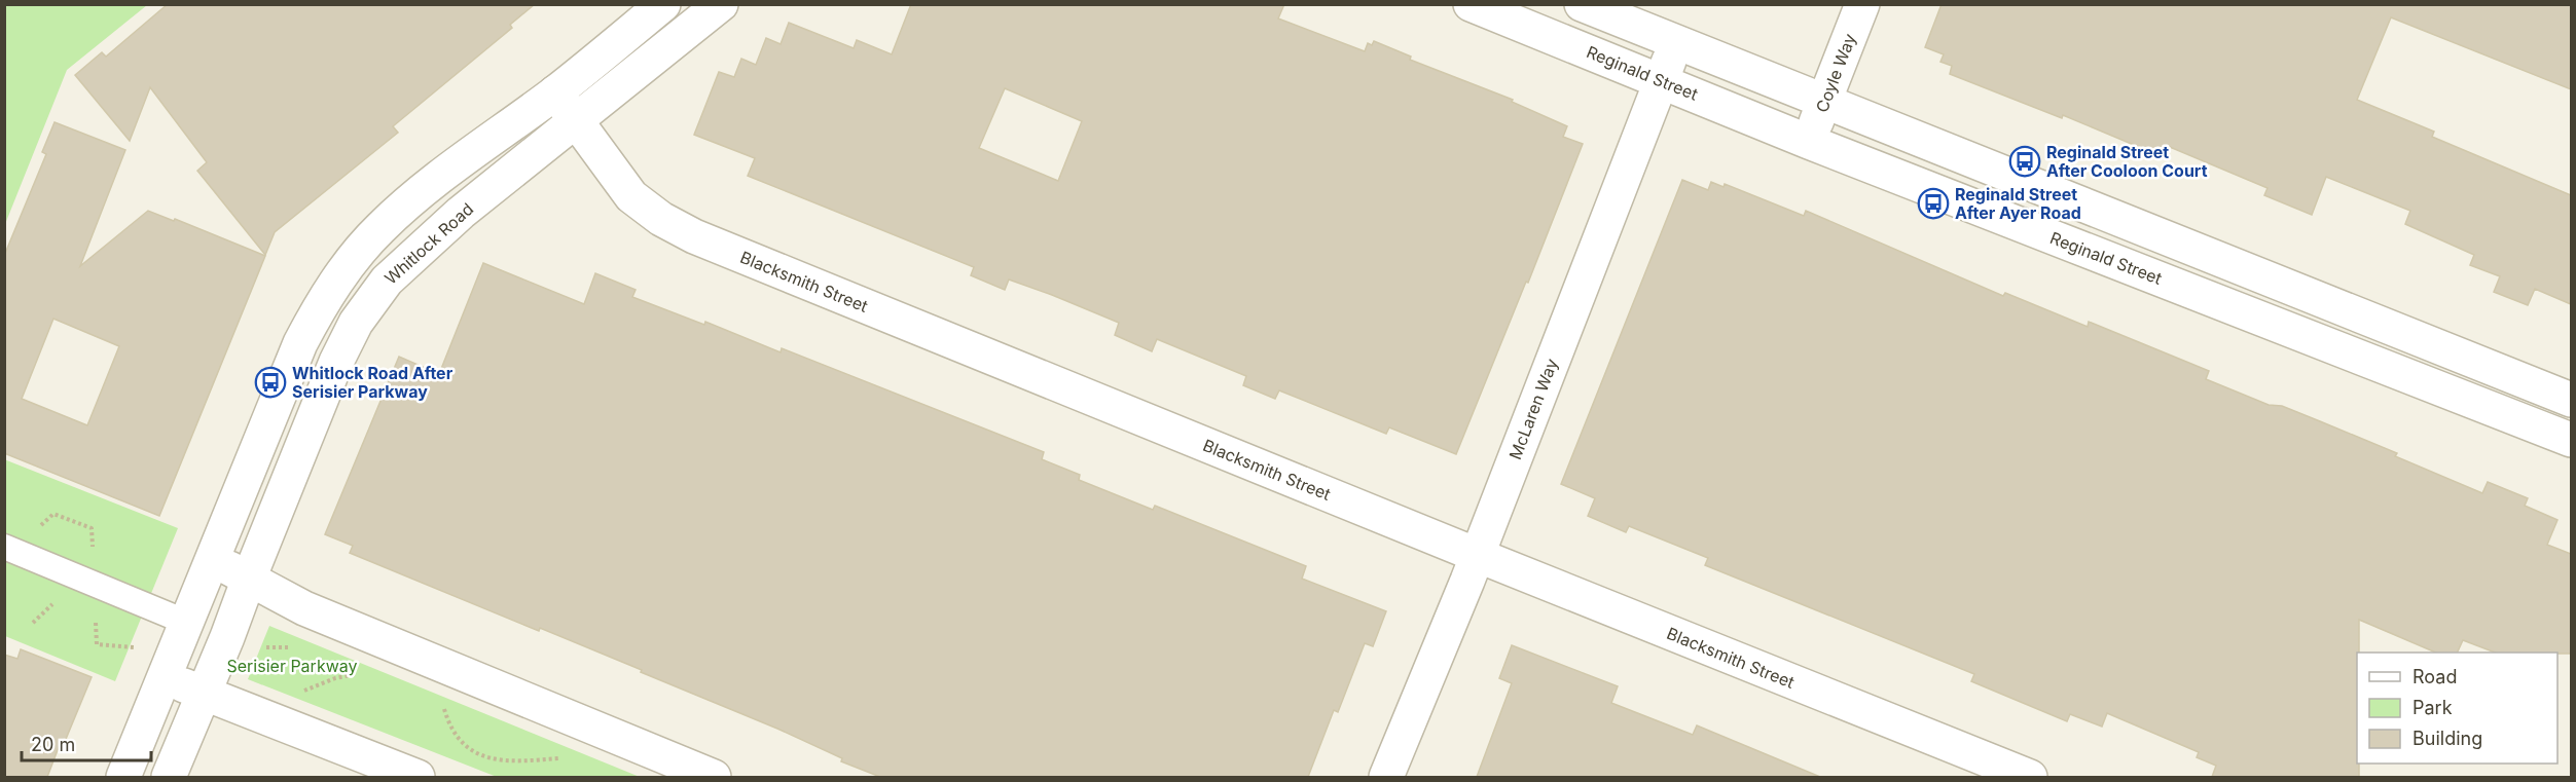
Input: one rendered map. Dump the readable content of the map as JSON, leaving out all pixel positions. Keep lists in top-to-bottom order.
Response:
{
  "streets": {
    "street": [
      "Reginald Street",
      "Coyle Way",
      "Whitlock Road",
      "Blacksmith Street",
      "McLaren Way"
    ]
  },
  "crossings": [
    ["Reginald Street", "Coyle Way"],
    ["Reginald Street", "McLaren Way"],
    ["Whitlock Road", "Blacksmith Street"],
    ["Blacksmith Street", "McLaren Way"]
  ],
  "parks": ["Serisier Parkway"],
  "places": {
    "bus stop": ["Reginald Street After Cooloon Court", "Reginald Street After Ayer Road", "Whitlock Road After Serisier Parkway"]
  },
  "legend": ["Road", "Park", "Building"],
  "scale_bar": "20 m"
}
